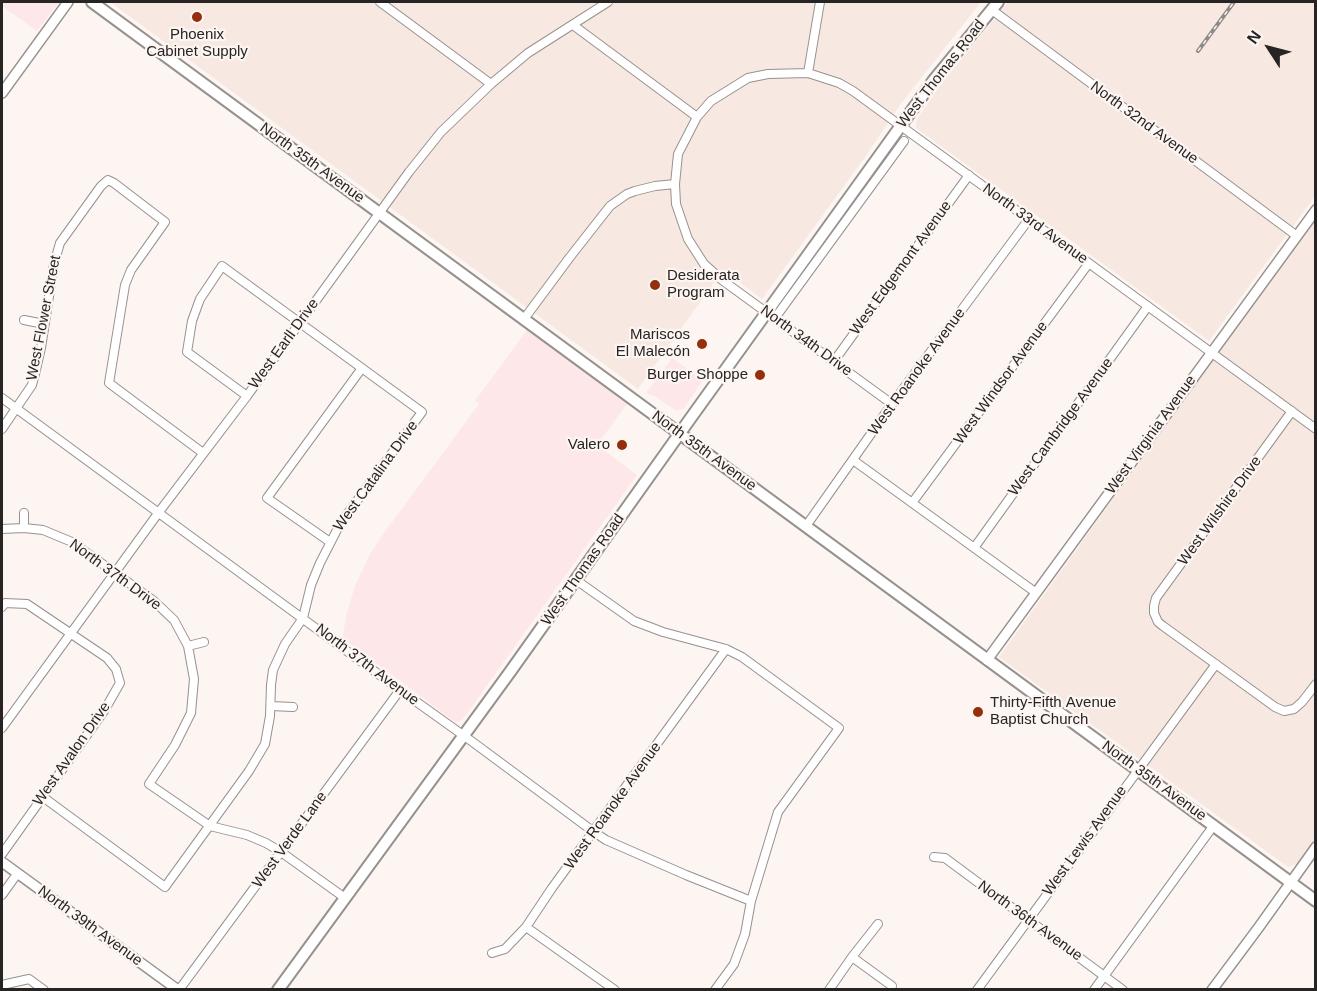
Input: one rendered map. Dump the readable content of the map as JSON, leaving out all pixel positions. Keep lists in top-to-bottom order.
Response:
{
  "streets": {
    "main road": ["West Thomas Road", "North 35th Avenue"],
    "street": [
      "North 32nd Avenue",
      "North 33rd Avenue",
      "West Edgemont Avenue",
      "West Flower Street",
      "North 34th Drive",
      "West Earll Drive",
      "West Roanoke Avenue",
      "West Windsor Avenue",
      "West Cambridge Avenue",
      "West Virginia Avenue",
      "West Catalina Drive",
      "West Wilshire Drive",
      "North 37th Drive",
      "North 37th Avenue",
      "West Avalon Drive",
      "West Verde Lane",
      "West Lewis Avenue",
      "North 36th Avenue",
      "North 39th Avenue"
    ]
  },
  "crossings": [
    ["West Thomas Road", "North 32nd Avenue"],
    ["West Thomas Road", "North 35th Avenue"],
    ["West Thomas Road", "North 33rd Avenue"],
    ["West Thomas Road", "North 34th Drive"],
    ["West Thomas Road", "North 37th Avenue"],
    ["North 32nd Avenue", "West Virginia Avenue"],
    ["North 35th Avenue", "West Earll Drive"],
    ["North 35th Avenue", "West Roanoke Avenue"],
    ["North 35th Avenue", "West Virginia Avenue"],
    ["North 35th Avenue", "West Lewis Avenue"],
    ["North 33rd Avenue", "West Edgemont Avenue"],
    ["North 33rd Avenue", "West Roanoke Avenue"],
    ["North 33rd Avenue", "West Windsor Avenue"],
    ["North 33rd Avenue", "West Cambridge Avenue"],
    ["North 33rd Avenue", "West Virginia Avenue"],
    ["North 33rd Avenue", "West Wilshire Drive"],
    ["West Edgemont Avenue", "North 34th Drive"],
    ["West Flower Street", "West Earll Drive"],
    ["West Flower Street", "North 37th Avenue"],
    ["North 34th Drive", "West Roanoke Avenue"],
    ["West Earll Drive", "North 37th Drive"],
    ["West Earll Drive", "North 37th Avenue"],
    ["West Earll Drive", "West Avalon Drive"],
    ["West Roanoke Avenue", "North 37th Avenue"],
    ["West Catalina Drive", "North 37th Drive"],
    ["West Catalina Drive", "North 37th Avenue"],
    ["West Catalina Drive", "West Avalon Drive"],
    ["West Wilshire Drive", "West Lewis Avenue"],
    ["North 37th Avenue", "West Verde Lane"],
    ["West Verde Lane", "North 39th Avenue"],
    ["West Lewis Avenue", "North 36th Avenue"]
  ],
  "places": [
    "Phoenix Cabinet Supply",
    "Desiderata Program",
    "Mariscos El Malecón",
    "Burger Shoppe",
    "Valero",
    "Thirty-Fifth Avenue Baptist Church"
  ],
  "north": "top left"
}
